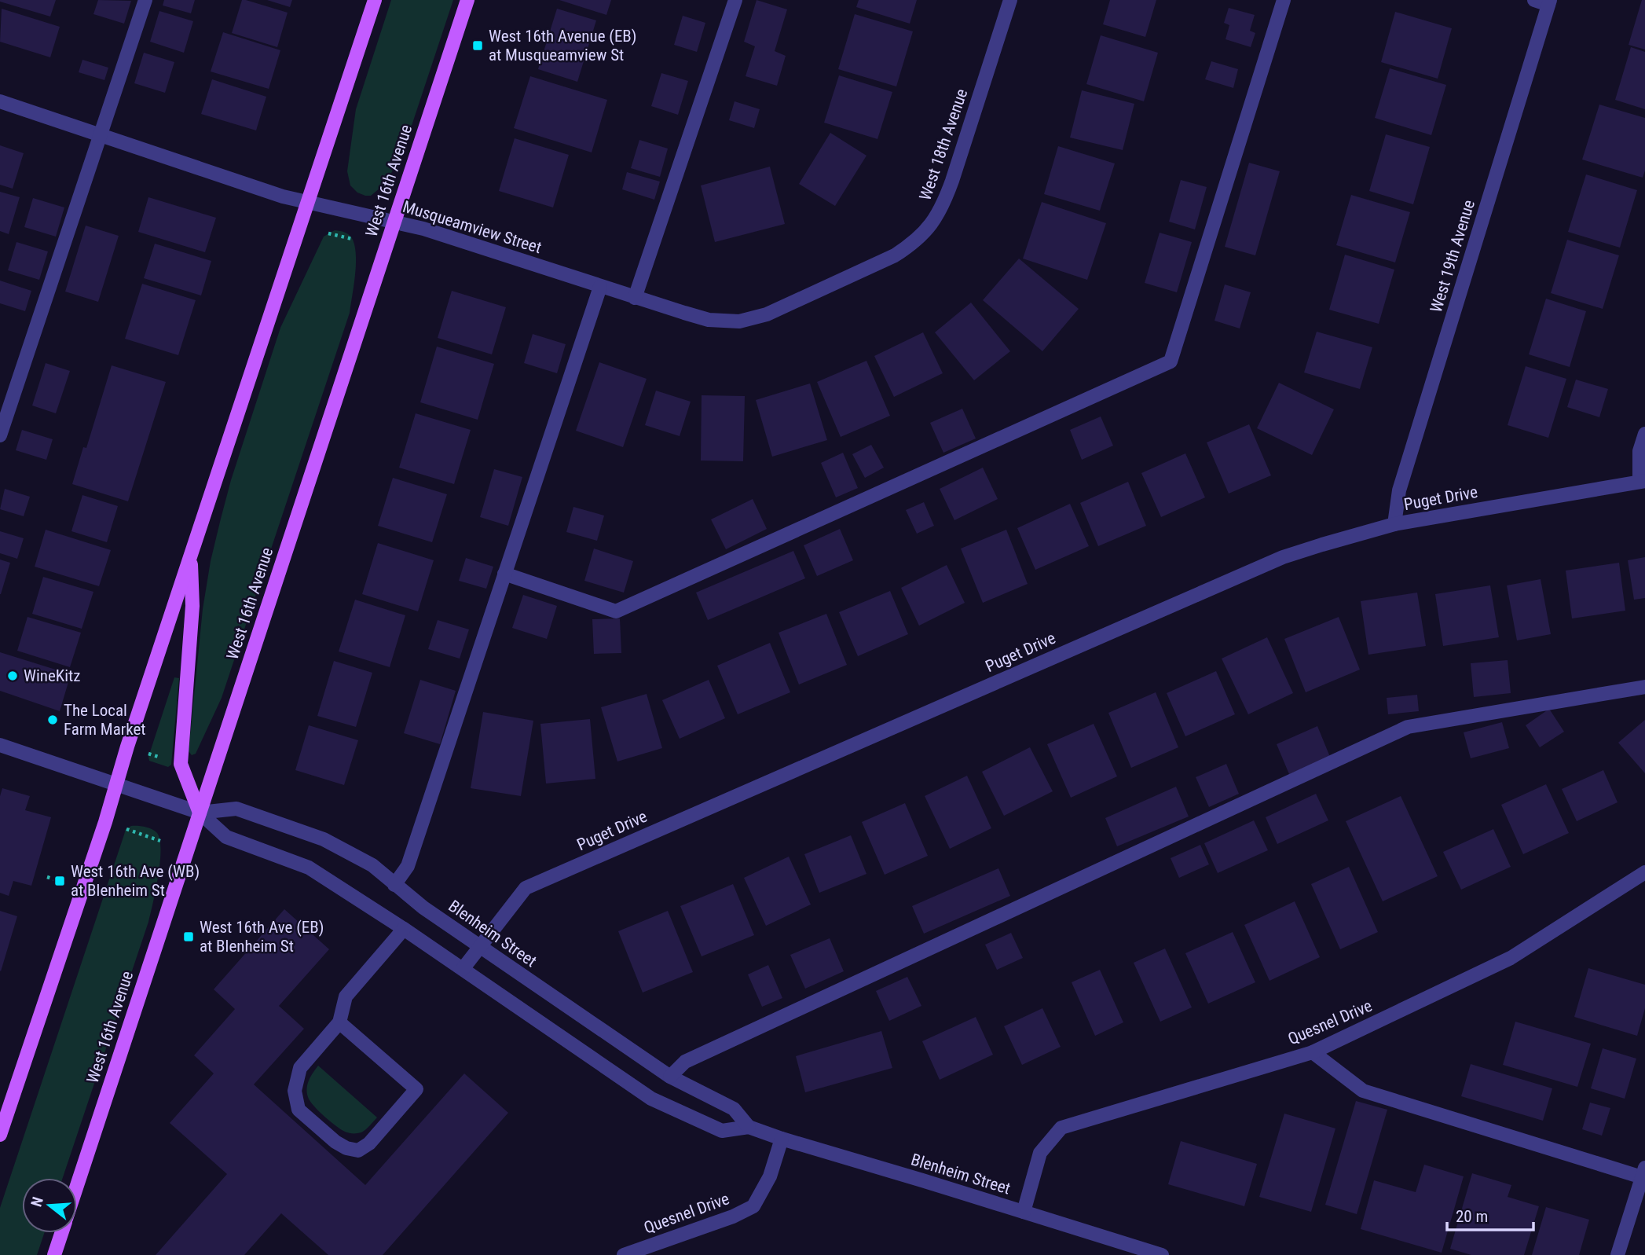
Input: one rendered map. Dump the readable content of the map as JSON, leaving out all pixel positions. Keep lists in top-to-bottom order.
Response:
{
  "streets": {
    "main road": ["West 16th Avenue"],
    "street": [
      "West 18th Avenue",
      "Musqueamview Street",
      "West 19th Avenue",
      "Puget Drive",
      "Blenheim Street",
      "Quesnel Drive"
    ]
  },
  "crossings": [
    ["West 18th Avenue", "Musqueamview Street"],
    ["West 16th Avenue", "Musqueamview Street"],
    ["West 16th Avenue", "Blenheim Street"],
    ["West 19th Avenue", "Puget Drive"],
    ["Puget Drive", "Blenheim Street"],
    ["Blenheim Street", "Quesnel Drive"]
  ],
  "places": {
    "transit": ["West 16th Avenue (EB) at Musqueamview St", "West 16th Ave (WB) at Blenheim St", "West 16th Ave (EB) at Blenheim St"],
    "other": ["WineKitz", "The Local Farm Market"]
  },
  "scale_bar": "20 m",
  "north": "left"
}
